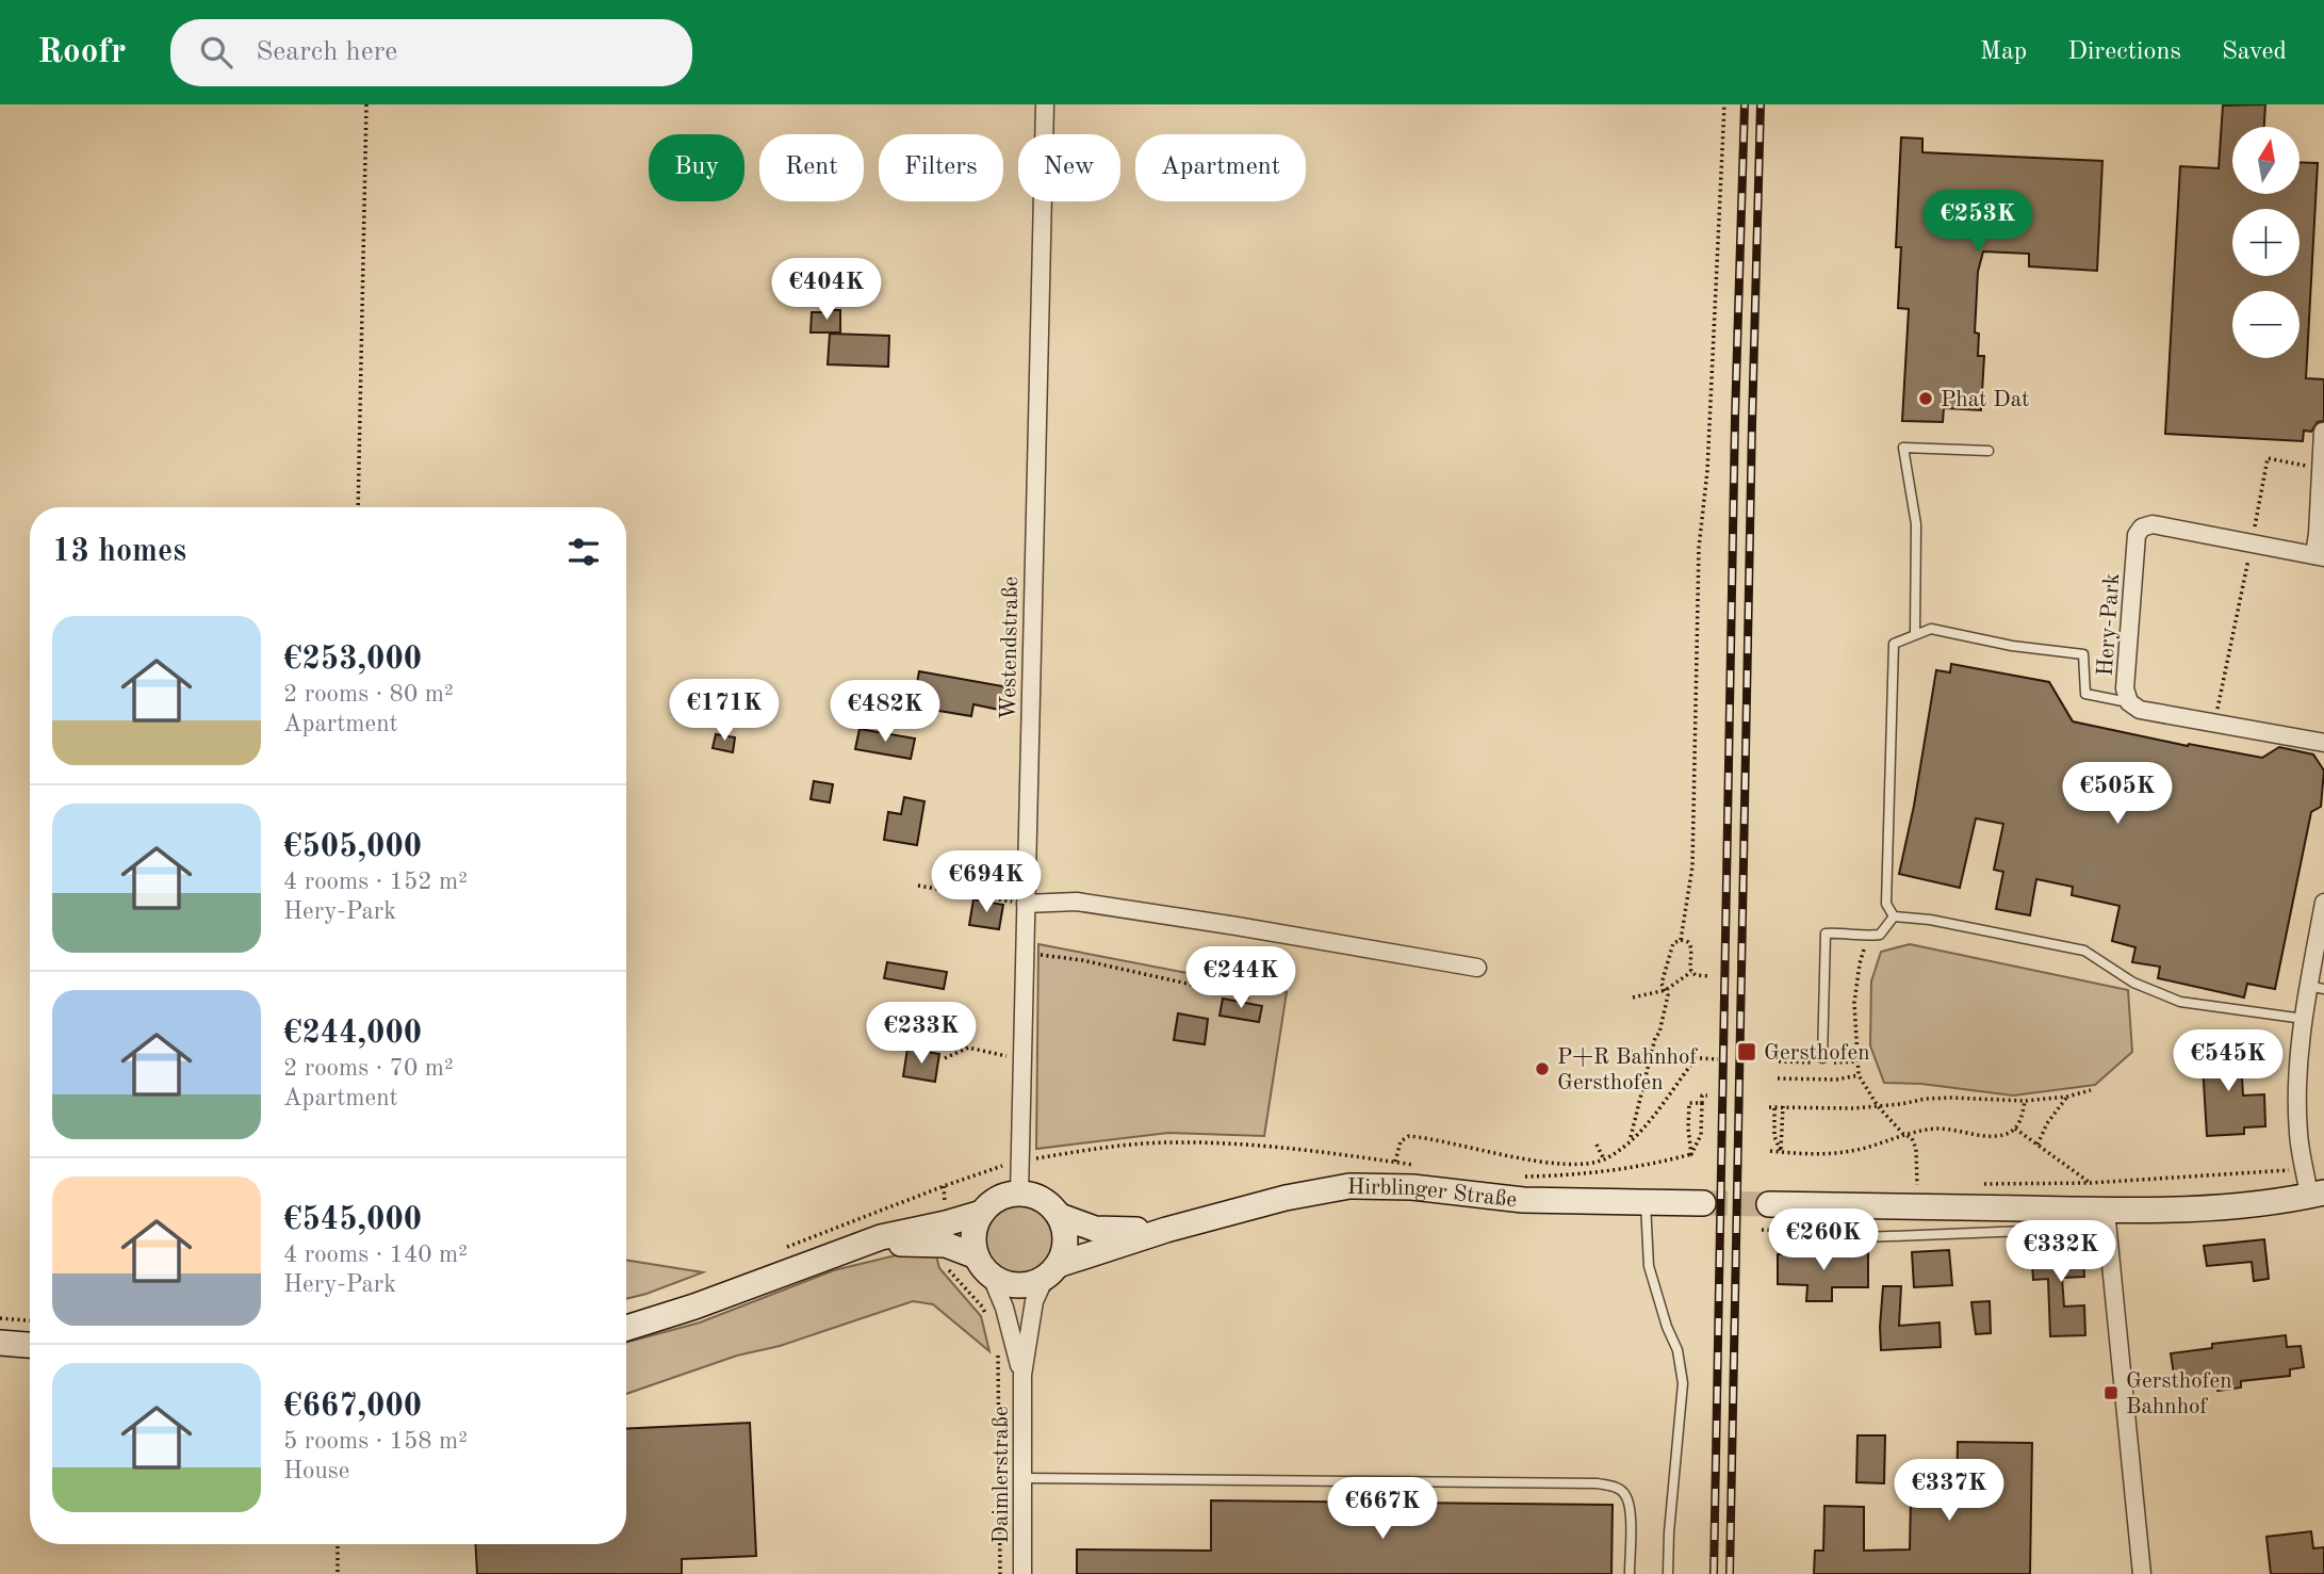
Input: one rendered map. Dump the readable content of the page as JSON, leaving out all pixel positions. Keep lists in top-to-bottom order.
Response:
{
  "streets": {
    "main road": ["Hirblinger Straße"],
    "street": ["Hery-Park", "Westendstraße", "Daimlerstraße"]
  },
  "crossings": [
    ["Westendstraße", "Hirblinger Straße"],
    ["Westendstraße", "Daimlerstraße"],
    ["Hirblinger Straße", "Daimlerstraße"]
  ],
  "places": {
    "other": ["Phat Dat", "P+R Bahnhof Gersthofen"],
    "transit": ["Gersthofen", "Gersthofen Bahnhof"]
  },
  "north": "top",
  "page": {
    "header": "Roofr",
    "search": "Search here",
    "nav": ["Map", "Directions", "Saved"],
    "map_buttons": ["+", "−"],
    "chip": [
      "Buy",
      "Rent",
      "Filters",
      "New",
      "Apartment"
    ],
    "price": [
      "€253K",
      "€404K",
      "€171K",
      "€482K",
      "€505K",
      "€694K",
      "€244K",
      "€233K",
      "€545K",
      "€260K",
      "€332K",
      "€337K",
      "€667K"
    ],
    "heading": "13 homes",
    "list": [
      {
        "name": "€253,000",
        "note": "2 rooms · 80 m² · Apartment"
      },
      {
        "name": "€505,000",
        "note": "4 rooms · 152 m² · Hery-Park"
      },
      {
        "name": "€244,000",
        "note": "2 rooms · 70 m² · Apartment"
      },
      {
        "name": "€545,000",
        "note": "4 rooms · 140 m² · Hery-Park"
      },
      {
        "name": "€667,000",
        "note": "5 rooms · 158 m² · House"
      }
    ]
  }
}
